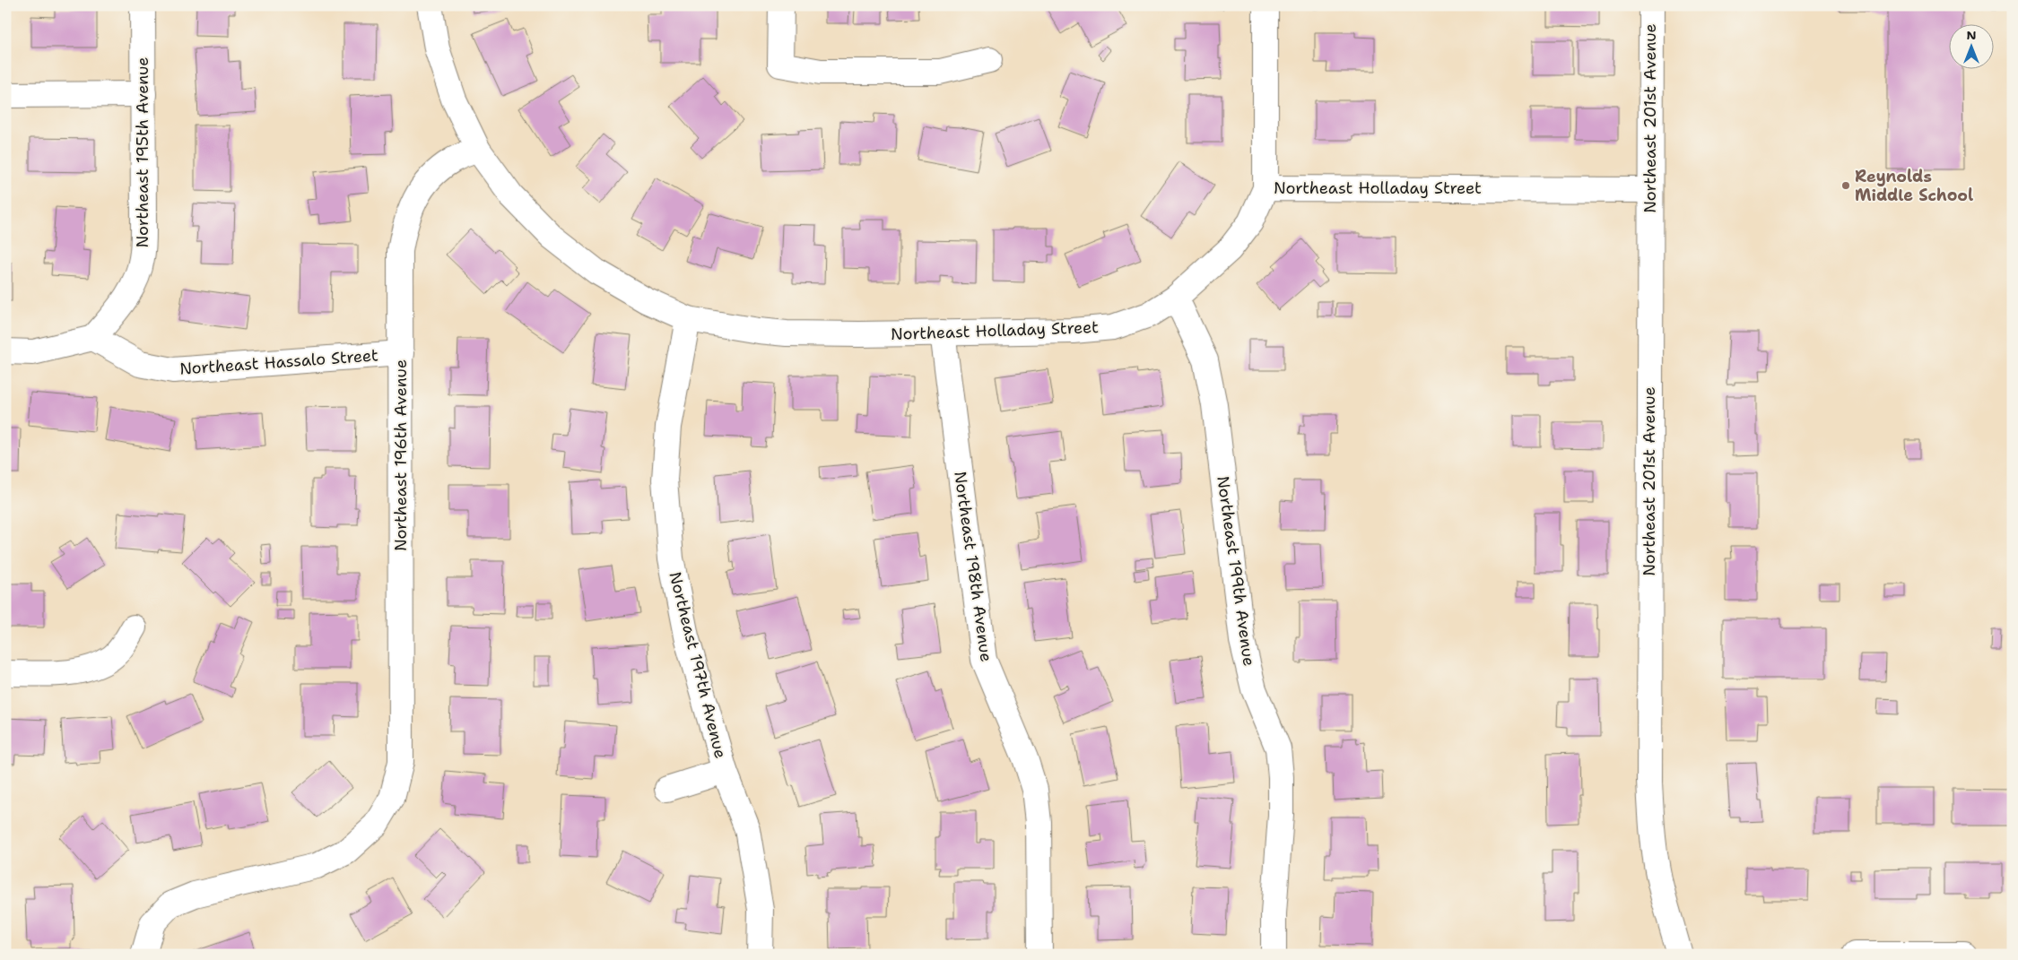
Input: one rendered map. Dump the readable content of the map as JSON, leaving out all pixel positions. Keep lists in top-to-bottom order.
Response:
{
  "streets": {
    "street": [
      "Northeast 201st Avenue",
      "Northeast 195th Avenue",
      "Northeast Holladay Street",
      "Northeast Hassalo Street",
      "Northeast 196th Avenue",
      "Northeast 198th Avenue",
      "Northeast 199th Avenue",
      "Northeast 197th Avenue"
    ]
  },
  "crossings": [
    ["Northeast 201st Avenue", "Northeast Holladay Street"],
    ["Northeast 195th Avenue", "Northeast Hassalo Street"],
    ["Northeast Holladay Street", "Northeast 196th Avenue"],
    ["Northeast Holladay Street", "Northeast 198th Avenue"],
    ["Northeast Holladay Street", "Northeast 199th Avenue"],
    ["Northeast Holladay Street", "Northeast 197th Avenue"],
    ["Northeast Hassalo Street", "Northeast 196th Avenue"]
  ],
  "places": ["Reynolds Middle School"],
  "north": "top"
}
